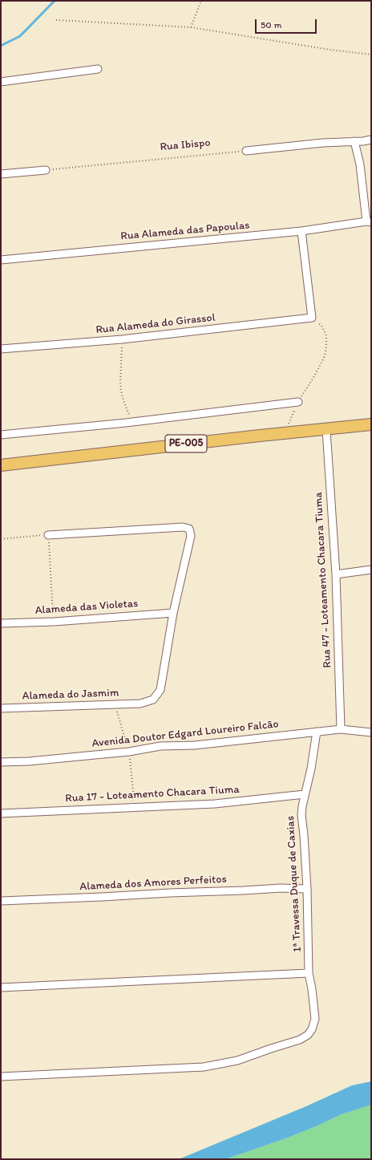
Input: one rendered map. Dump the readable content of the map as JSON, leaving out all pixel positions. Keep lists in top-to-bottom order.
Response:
{
  "streets": {
    "main road": ["PE-005"],
    "street": [
      "Rua Alameda das Papoulas",
      "Rua Alameda do Girassol",
      "Rua 47 - Loteamento Chacara Tiuma",
      "Alameda das Violetas",
      "Alameda do Jasmim",
      "Avenida Doutor Edgard Loureiro Falcão",
      "Rua 17 - Loteamento Chacara Tiuma",
      "Alameda dos Amores Perfeitos",
      "1ª Travessa Duque de Caxias"
    ],
    "path": ["Rua Ibispo"]
  },
  "crossings": [
    ["PE-005", "Rua 47 - Loteamento Chacara Tiuma"],
    ["Rua 47 - Loteamento Chacara Tiuma", "Avenida Doutor Edgard Loureiro Falcão"],
    ["Alameda das Violetas", "Alameda do Jasmim"],
    ["Avenida Doutor Edgard Loureiro Falcão", "1ª Travessa Duque de Caxias"],
    ["Rua 17 - Loteamento Chacara Tiuma", "1ª Travessa Duque de Caxias"],
    ["Alameda dos Amores Perfeitos", "1ª Travessa Duque de Caxias"]
  ],
  "scale_bar": "50 m"
}
